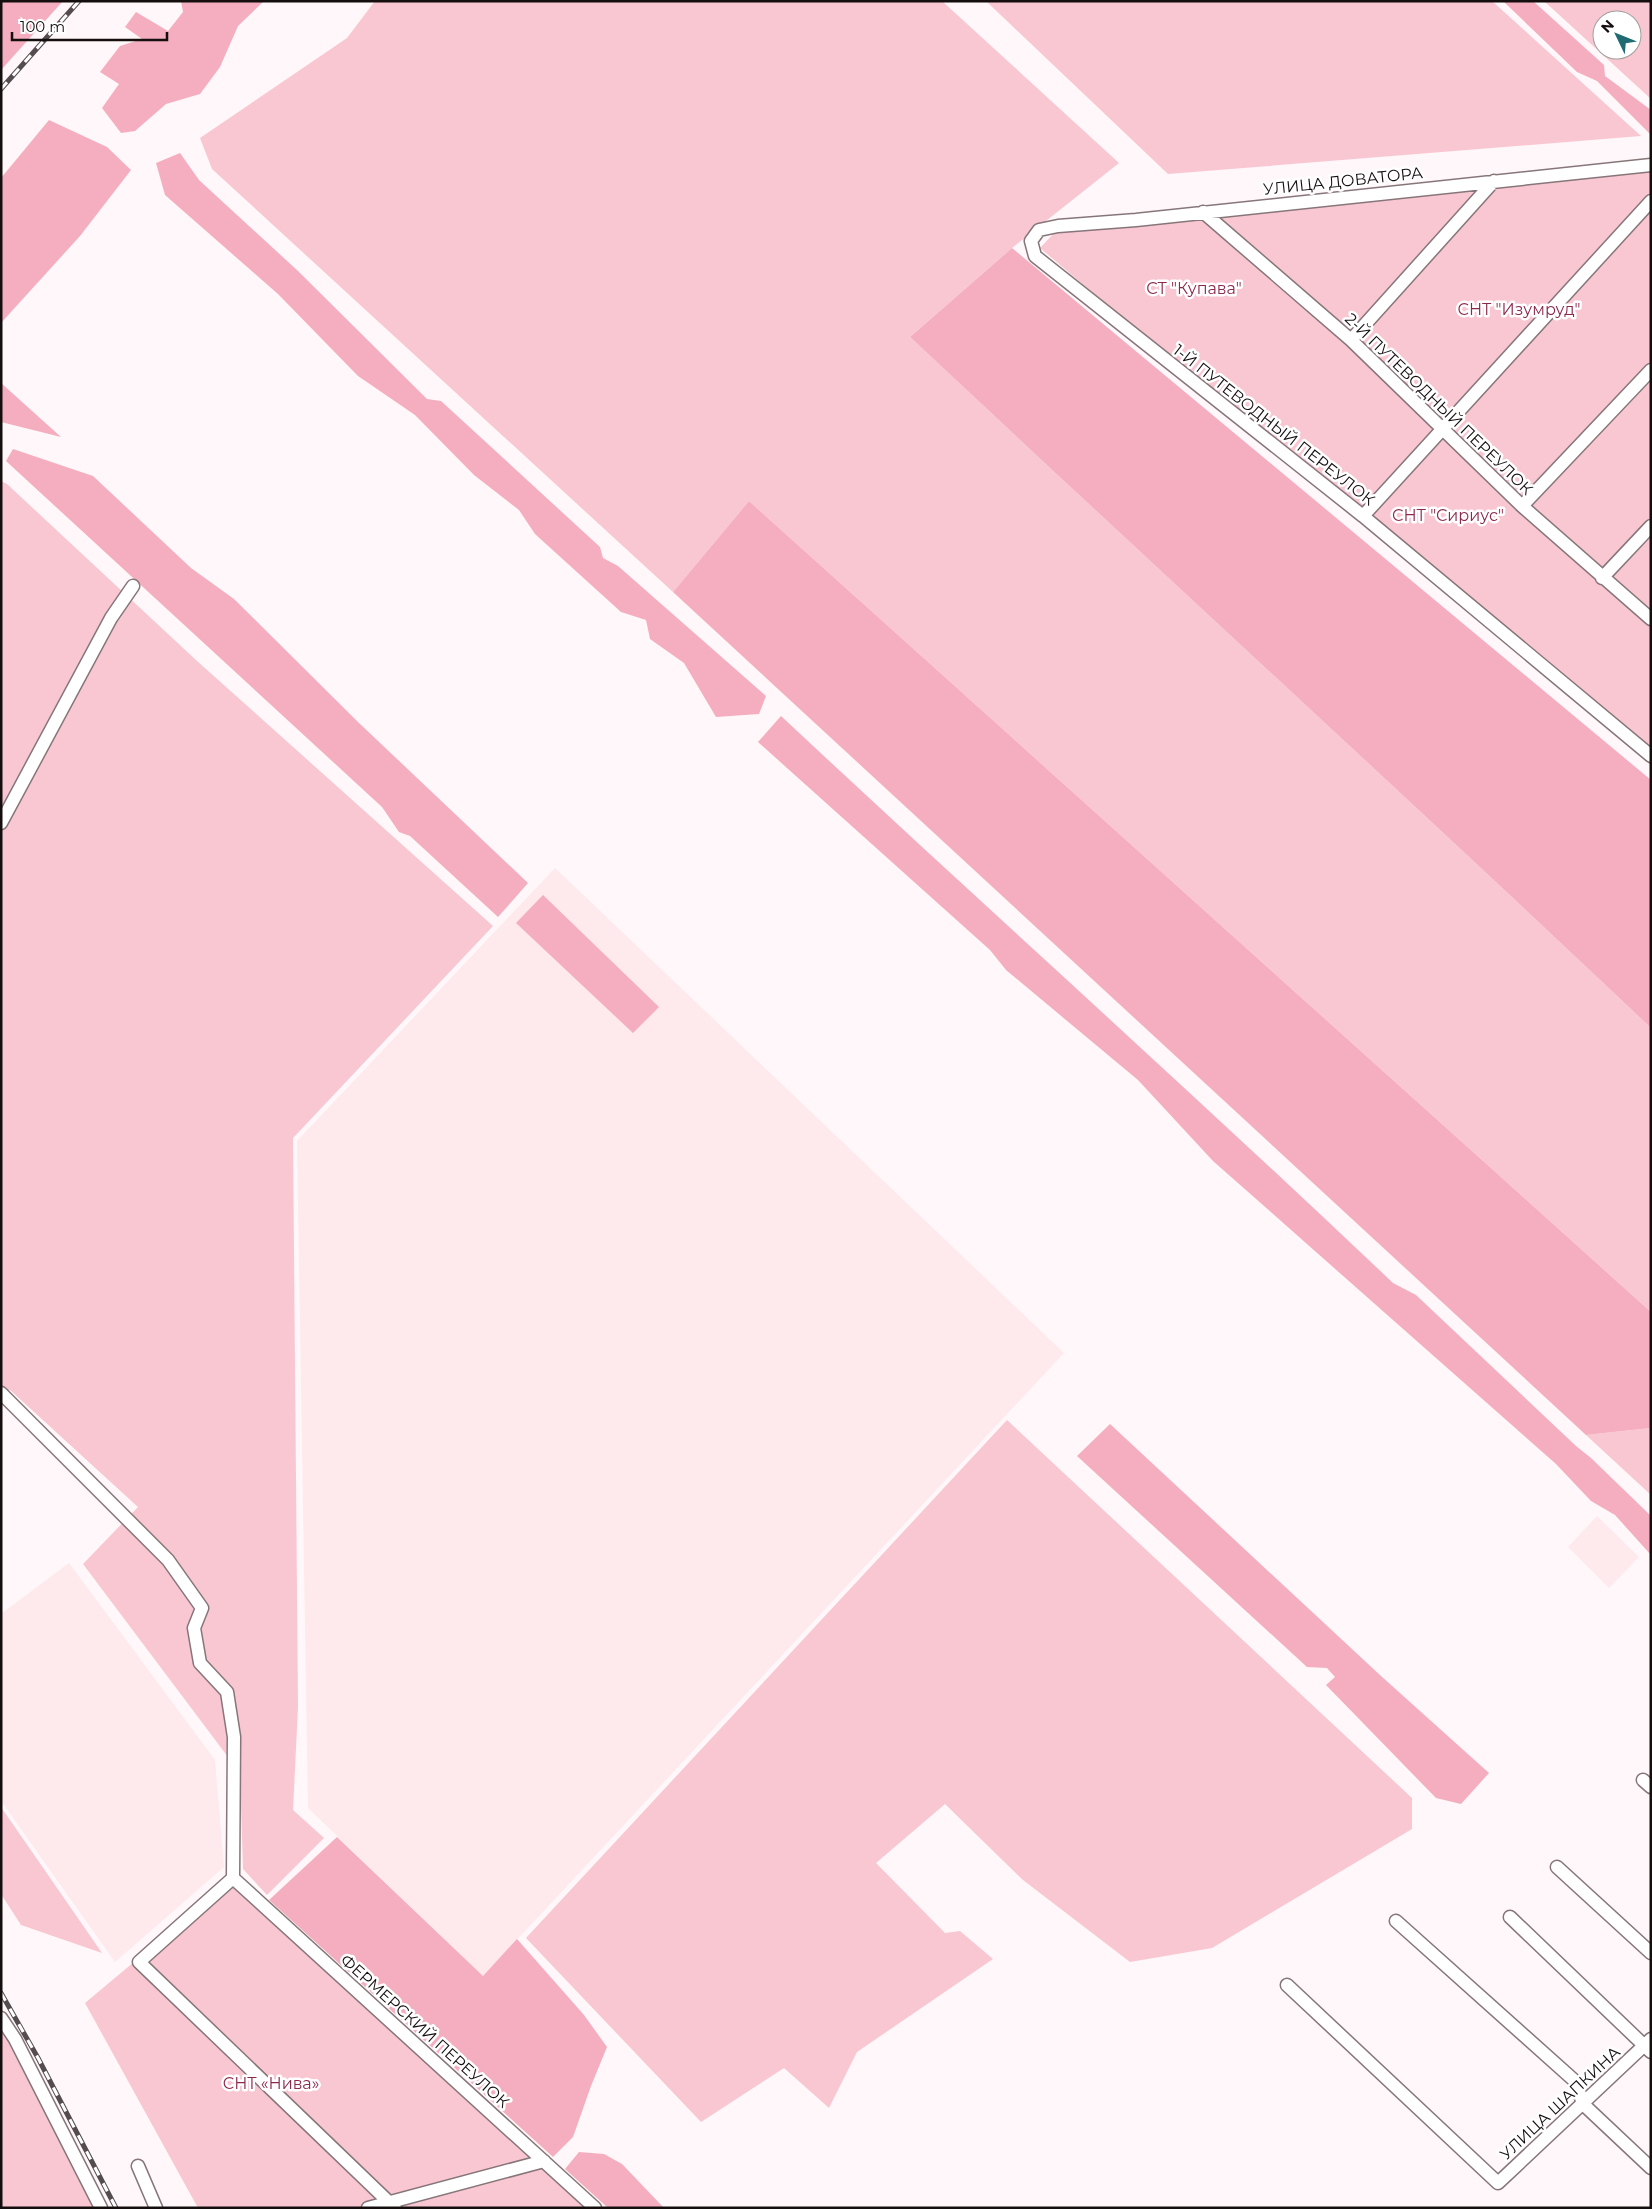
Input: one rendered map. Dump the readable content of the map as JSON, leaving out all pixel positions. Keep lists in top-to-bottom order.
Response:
{
  "streets": {
    "street": [
      "УЛИЦА ДОВАТОРА",
      "2-Й ПУТЕВОДНЫЙ ПЕРЕУЛОК",
      "1-Й ПУТЕВОДНЫЙ ПЕРЕУЛОК",
      "ФЕРМЕРСКИЙ ПЕРЕУЛОК",
      "УЛИЦА ШАПКИНА"
    ]
  },
  "crossings": [
    ["УЛИЦА ДОВАТОРА", "2-Й ПУТЕВОДНЫЙ ПЕРЕУЛОК"],
    ["УЛИЦА ДОВАТОРА", "1-Й ПУТЕВОДНЫЙ ПЕРЕУЛОК"]
  ],
  "parks": [
    "СТ \"Купава\"",
    "СНТ \"Изумруд\"",
    "СНТ \"Сириус\"",
    "СНТ «Нива»"
  ],
  "scale_bar": "100 m",
  "north": "top left"
}
